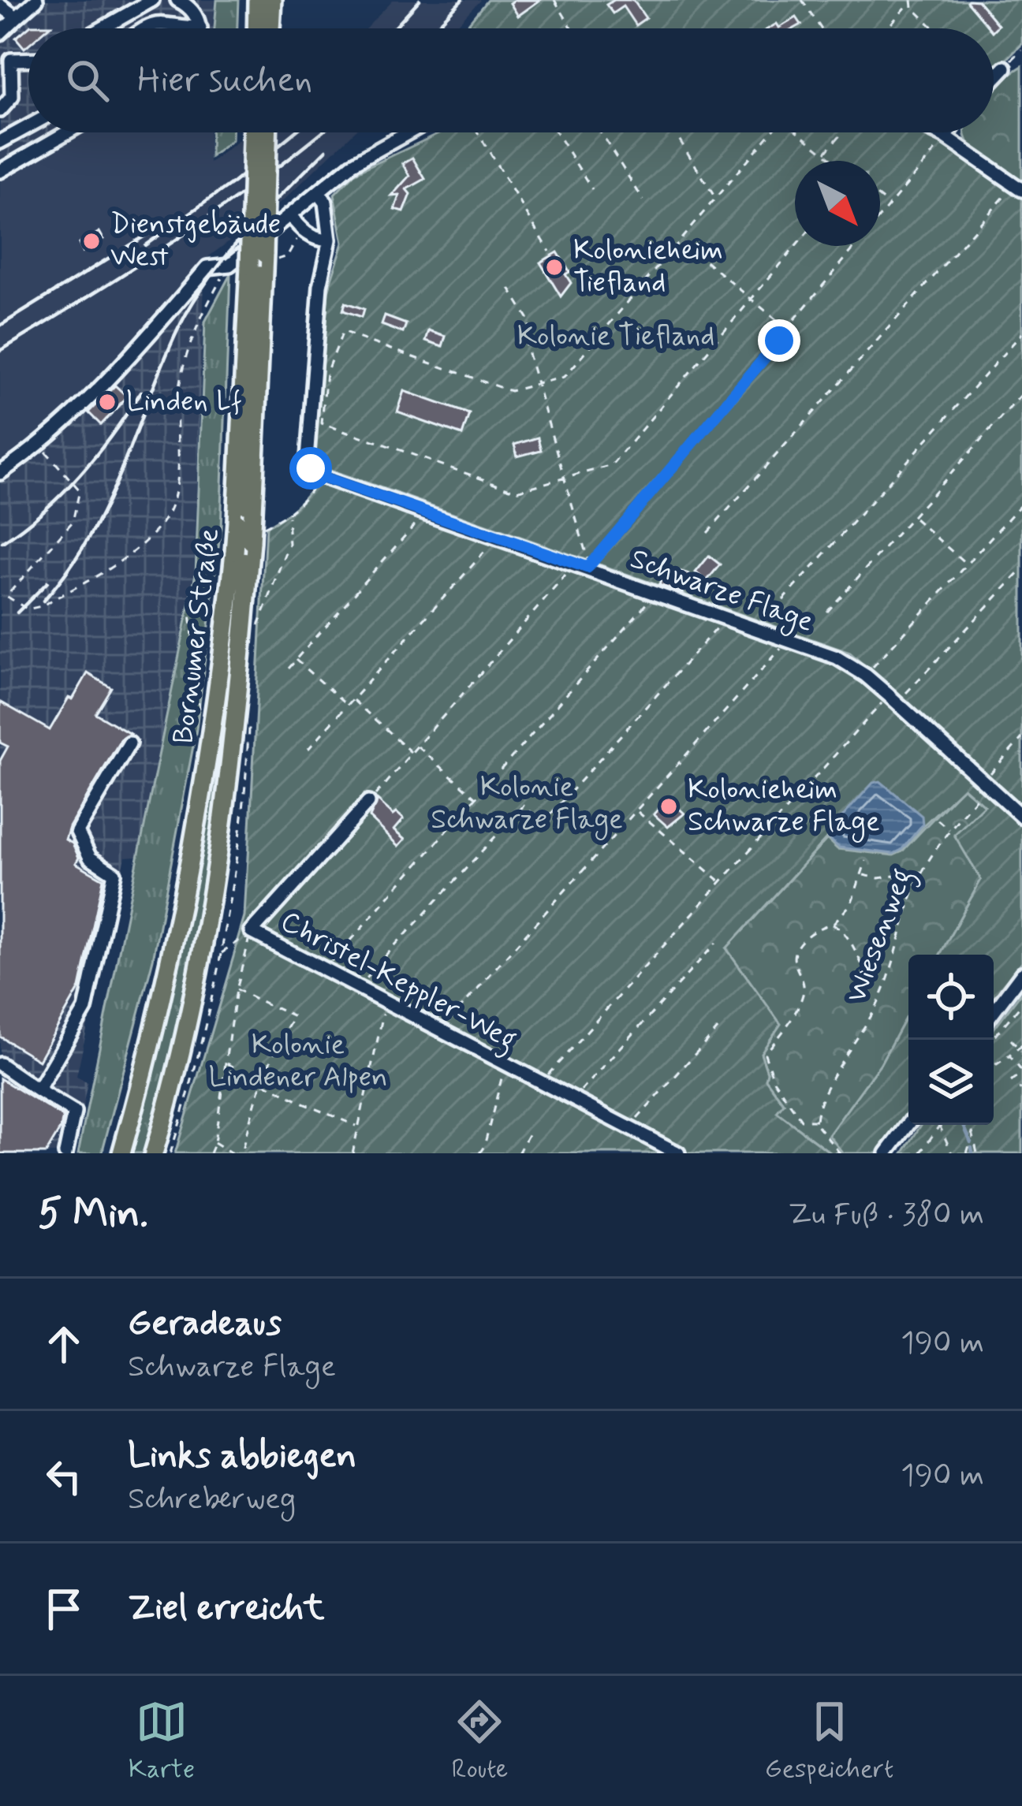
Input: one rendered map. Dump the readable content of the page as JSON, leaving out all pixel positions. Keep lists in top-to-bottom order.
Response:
{
  "streets": {
    "main road": ["Bornumer Straße"],
    "street": ["Schwarze Flage", "Christel-Keppler-Weg"],
    "path": ["Wiesenweg"]
  },
  "crossings": [
    ["Schwarze Flage", "Wiesenweg"]
  ],
  "parks": ["Kolonie Tiefland", "Kolonie Schwarze Flage", "Kolonie Lindener Alpen"],
  "places": [
    "Dienstgebäude West",
    "Kolonieheim Tiefland",
    "Linden Lf",
    "Kolonieheim Schwarze Flage"
  ],
  "north": "bottom right",
  "page": {
    "search": "Hier suchen",
    "heading": ["5 Min.", "Zu Fuß · 380 m"],
    "list": [
      ["Geradeaus", "Schwarze Flage", "190 m"],
      ["Links abbiegen", "Schreberweg", "190 m"],
      "Ziel erreicht"
    ],
    "nav": ["Karte", "Route", "Gespeichert"]
  }
}
